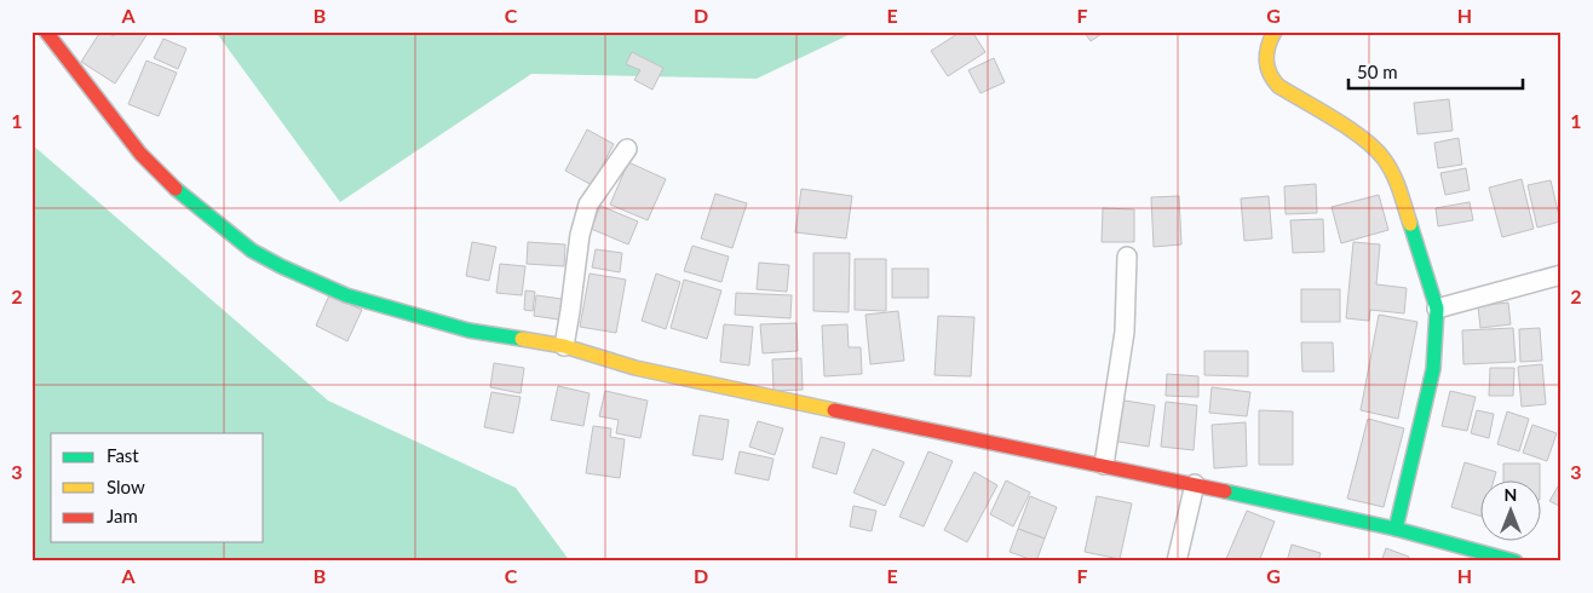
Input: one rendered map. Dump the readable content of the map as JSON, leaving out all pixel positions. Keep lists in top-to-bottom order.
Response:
{
  "legend": ["Fast", "Slow", "Jam"],
  "scale_bar": "50 m",
  "north": "top",
  "grid": {
    "columns": [
      "A",
      "B",
      "C",
      "D",
      "E",
      "F",
      "G",
      "H"
    ],
    "rows": ["1", "2", "3"]
  }
}
